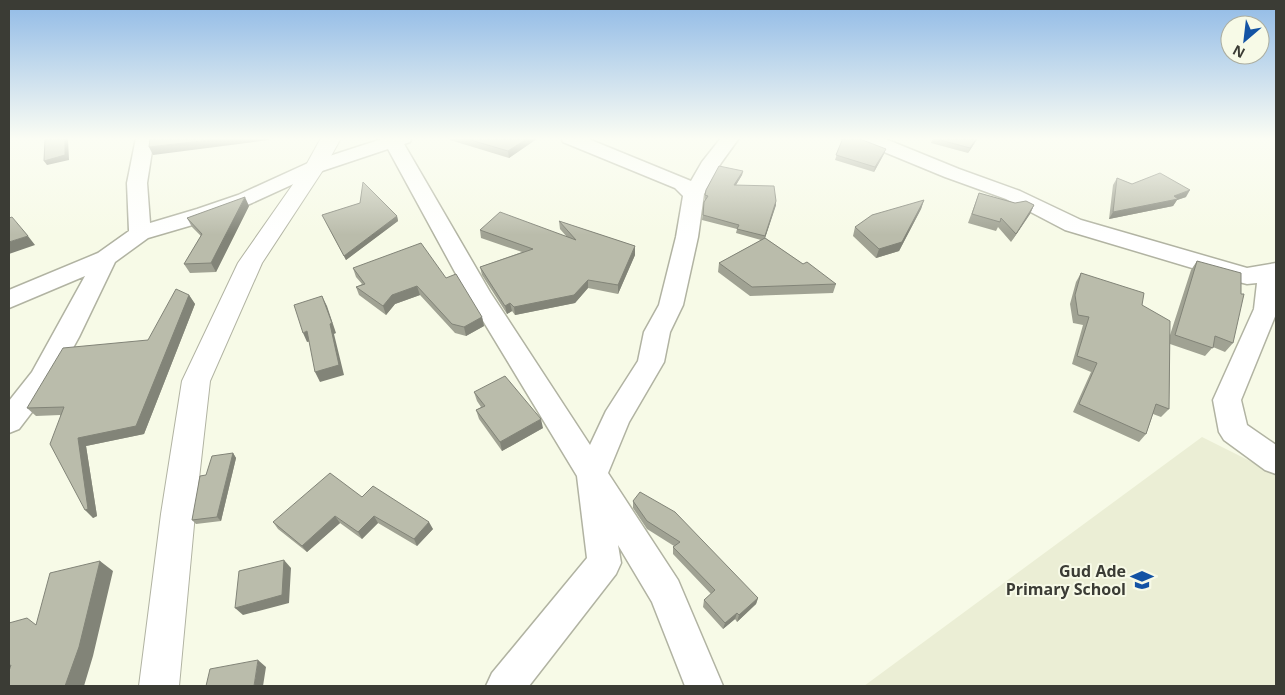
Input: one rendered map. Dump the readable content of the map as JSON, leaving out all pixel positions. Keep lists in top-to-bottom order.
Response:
{
  "places": {
    "school or university": ["Gud Ade Primary School"]
  },
  "north": "bottom left"
}
